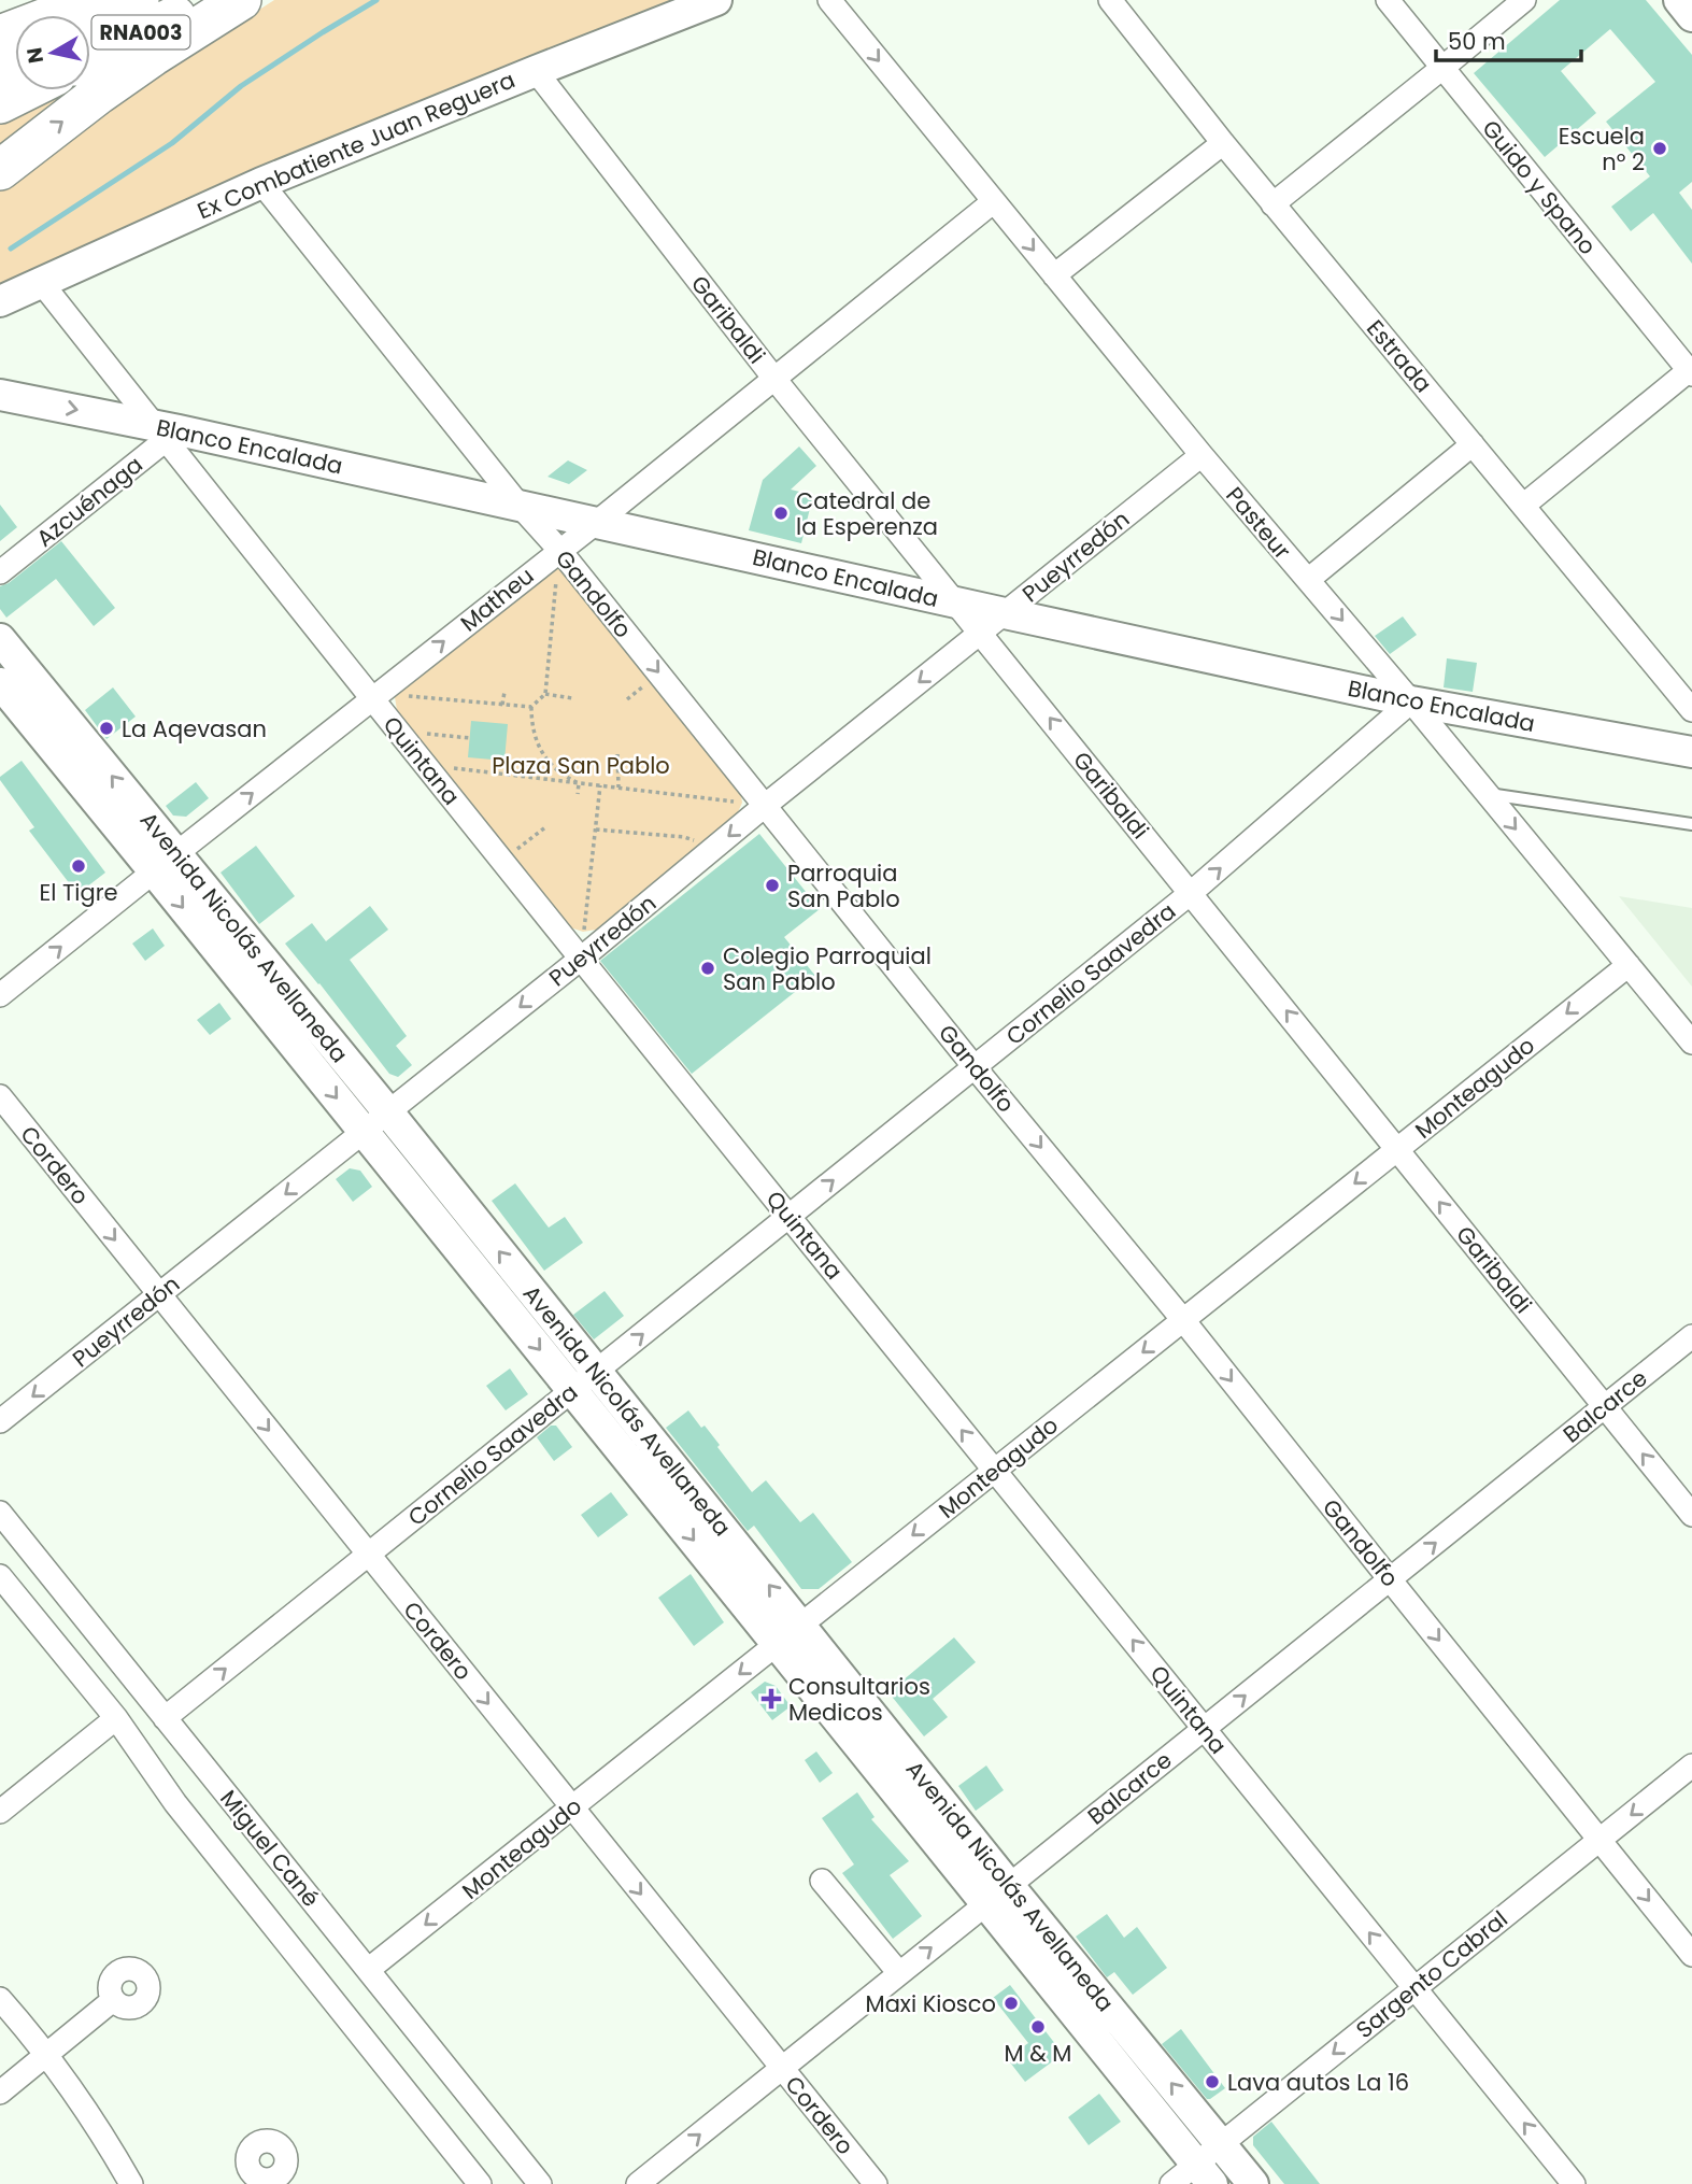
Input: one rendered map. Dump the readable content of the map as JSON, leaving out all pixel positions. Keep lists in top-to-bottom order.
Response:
{
  "streets": {
    "highway": ["RNA003"],
    "main road": ["Ex Combatiente Juan Reguera", "Blanco Encalada", "Avenida Nicolás Avellaneda"],
    "street": [
      "Guido y Spano",
      "Garibaldi",
      "Estrada",
      "Azcuénaga",
      "Pasteur",
      "Pueyrredón",
      "Gandolfo",
      "Matheu",
      "Quintana",
      "Cornelio Saavedra",
      "Monteagudo",
      "Cordero",
      "Balcarce",
      "Miguel Cané",
      "Sargento Cabral"
    ]
  },
  "crossings": [
    ["Ex Combatiente Juan Reguera", "Garibaldi"],
    ["Ex Combatiente Juan Reguera", "Gandolfo"],
    ["Ex Combatiente Juan Reguera", "Quintana"],
    ["Garibaldi", "Blanco Encalada"],
    ["Garibaldi", "Pueyrredón"],
    ["Garibaldi", "Matheu"],
    ["Garibaldi", "Cornelio Saavedra"],
    ["Garibaldi", "Monteagudo"],
    ["Garibaldi", "Balcarce"],
    ["Blanco Encalada", "Azcuénaga"],
    ["Blanco Encalada", "Pasteur"],
    ["Blanco Encalada", "Pueyrredón"],
    ["Blanco Encalada", "Gandolfo"],
    ["Blanco Encalada", "Matheu"],
    ["Blanco Encalada", "Quintana"],
    ["Blanco Encalada", "Cornelio Saavedra"],
    ["Azcuénaga", "Quintana"],
    ["Pasteur", "Pueyrredón"],
    ["Pasteur", "Matheu"],
    ["Pasteur", "Cornelio Saavedra"],
    ["Pasteur", "Monteagudo"],
    ["Pueyrredón", "Gandolfo"],
    ["Pueyrredón", "Quintana"],
    ["Pueyrredón", "Avenida Nicolás Avellaneda"],
    ["Pueyrredón", "Cordero"],
    ["Gandolfo", "Matheu"],
    ["Gandolfo", "Cornelio Saavedra"],
    ["Gandolfo", "Monteagudo"],
    ["Gandolfo", "Balcarce"],
    ["Gandolfo", "Sargento Cabral"],
    ["Matheu", "Quintana"],
    ["Matheu", "Avenida Nicolás Avellaneda"],
    ["Quintana", "Cornelio Saavedra"],
    ["Quintana", "Monteagudo"],
    ["Quintana", "Balcarce"],
    ["Quintana", "Sargento Cabral"],
    ["Avenida Nicolás Avellaneda", "Cornelio Saavedra"],
    ["Avenida Nicolás Avellaneda", "Monteagudo"],
    ["Avenida Nicolás Avellaneda", "Balcarce"],
    ["Avenida Nicolás Avellaneda", "Sargento Cabral"],
    ["Cornelio Saavedra", "Cordero"],
    ["Cornelio Saavedra", "Miguel Cané"],
    ["Monteagudo", "Cordero"],
    ["Monteagudo", "Miguel Cané"],
    ["Cordero", "Balcarce"]
  ],
  "one_way": [
    "Garibaldi",
    "Pasteur",
    "Pueyrredón",
    "Gandolfo",
    "Matheu",
    "Quintana",
    "Cornelio Saavedra",
    "Monteagudo",
    "Cordero",
    "Balcarce",
    "Sargento Cabral"
  ],
  "parks": ["Plaza San Pablo"],
  "places": {
    "other": [
      "Escuela n° 2",
      "Catedral de la Esperenza",
      "La Aqevasan",
      "El Tigre",
      "Parroquia San Pablo",
      "Colegio Parroquial San Pablo",
      "Maxi Kiosco",
      "M & M",
      "Lava autos La 16"
    ],
    "health": ["Consultarios Medicos"]
  },
  "scale_bar": "50 m",
  "north": "left"
}
